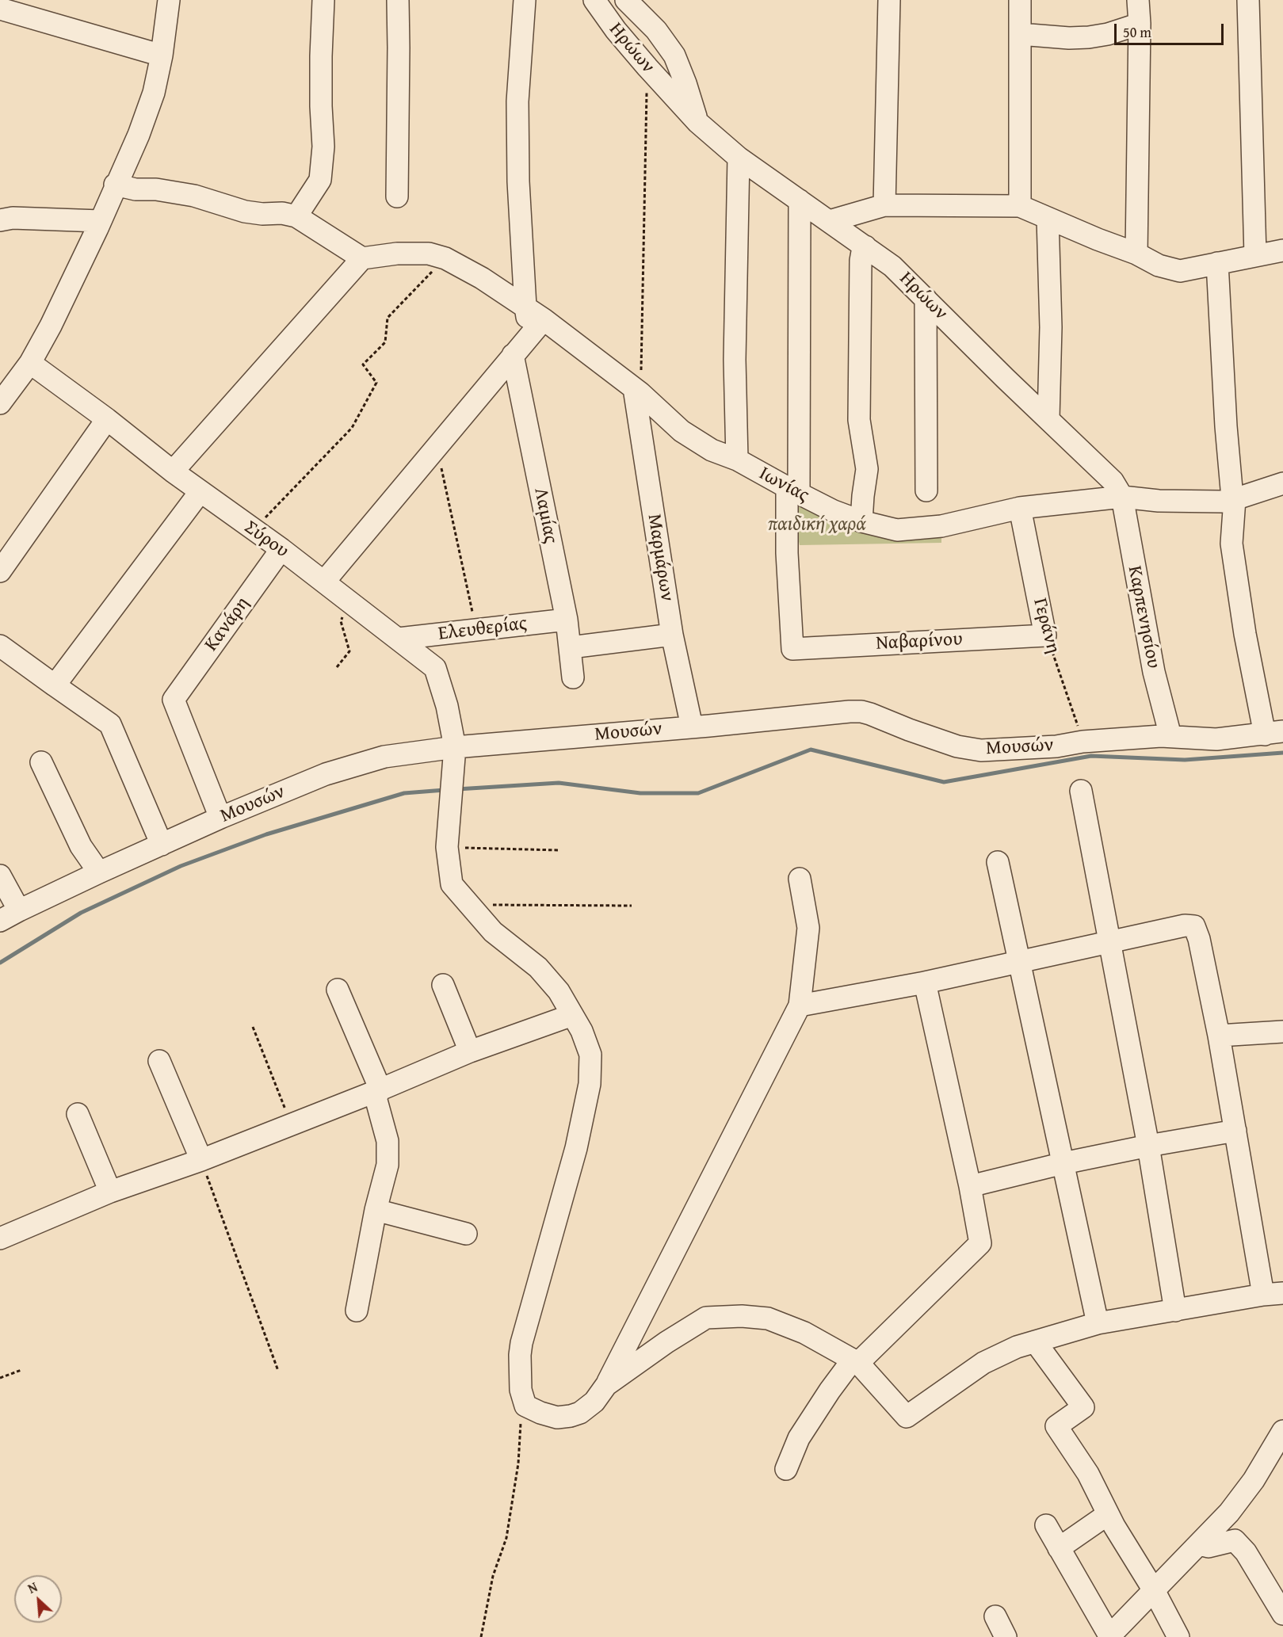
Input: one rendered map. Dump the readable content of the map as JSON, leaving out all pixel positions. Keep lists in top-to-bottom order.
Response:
{
  "streets": {
    "street": [
      "Ηρώων",
      "Ιωνίας",
      "Λαμίας",
      "Σύρου",
      "Μαρμάρων",
      "Καρπενησίου",
      "Κανάρη",
      "Γεράνη",
      "Ελευθερίας",
      "Ναβαρίνου",
      "Μουσών"
    ]
  },
  "crossings": [
    ["Ηρώων", "Ιωνίας"],
    ["Ηρώων", "Καρπενησίου"],
    ["Ιωνίας", "Μαρμάρων"],
    ["Ιωνίας", "Καρπενησίου"],
    ["Ιωνίας", "Γεράνη"],
    ["Ιωνίας", "Ναβαρίνου"],
    ["Λαμίας", "Ελευθερίας"],
    ["Σύρου", "Κανάρη"],
    ["Σύρου", "Ελευθερίας"],
    ["Σύρου", "Μουσών"],
    ["Μαρμάρων", "Μουσών"],
    ["Καρπενησίου", "Μουσών"],
    ["Κανάρη", "Μουσών"],
    ["Γεράνη", "Ναβαρίνου"],
    ["Γεράνη", "Μουσών"]
  ],
  "parks": ["παιδική χαρά"],
  "scale_bar": "50 m",
  "north": "top left"
}
